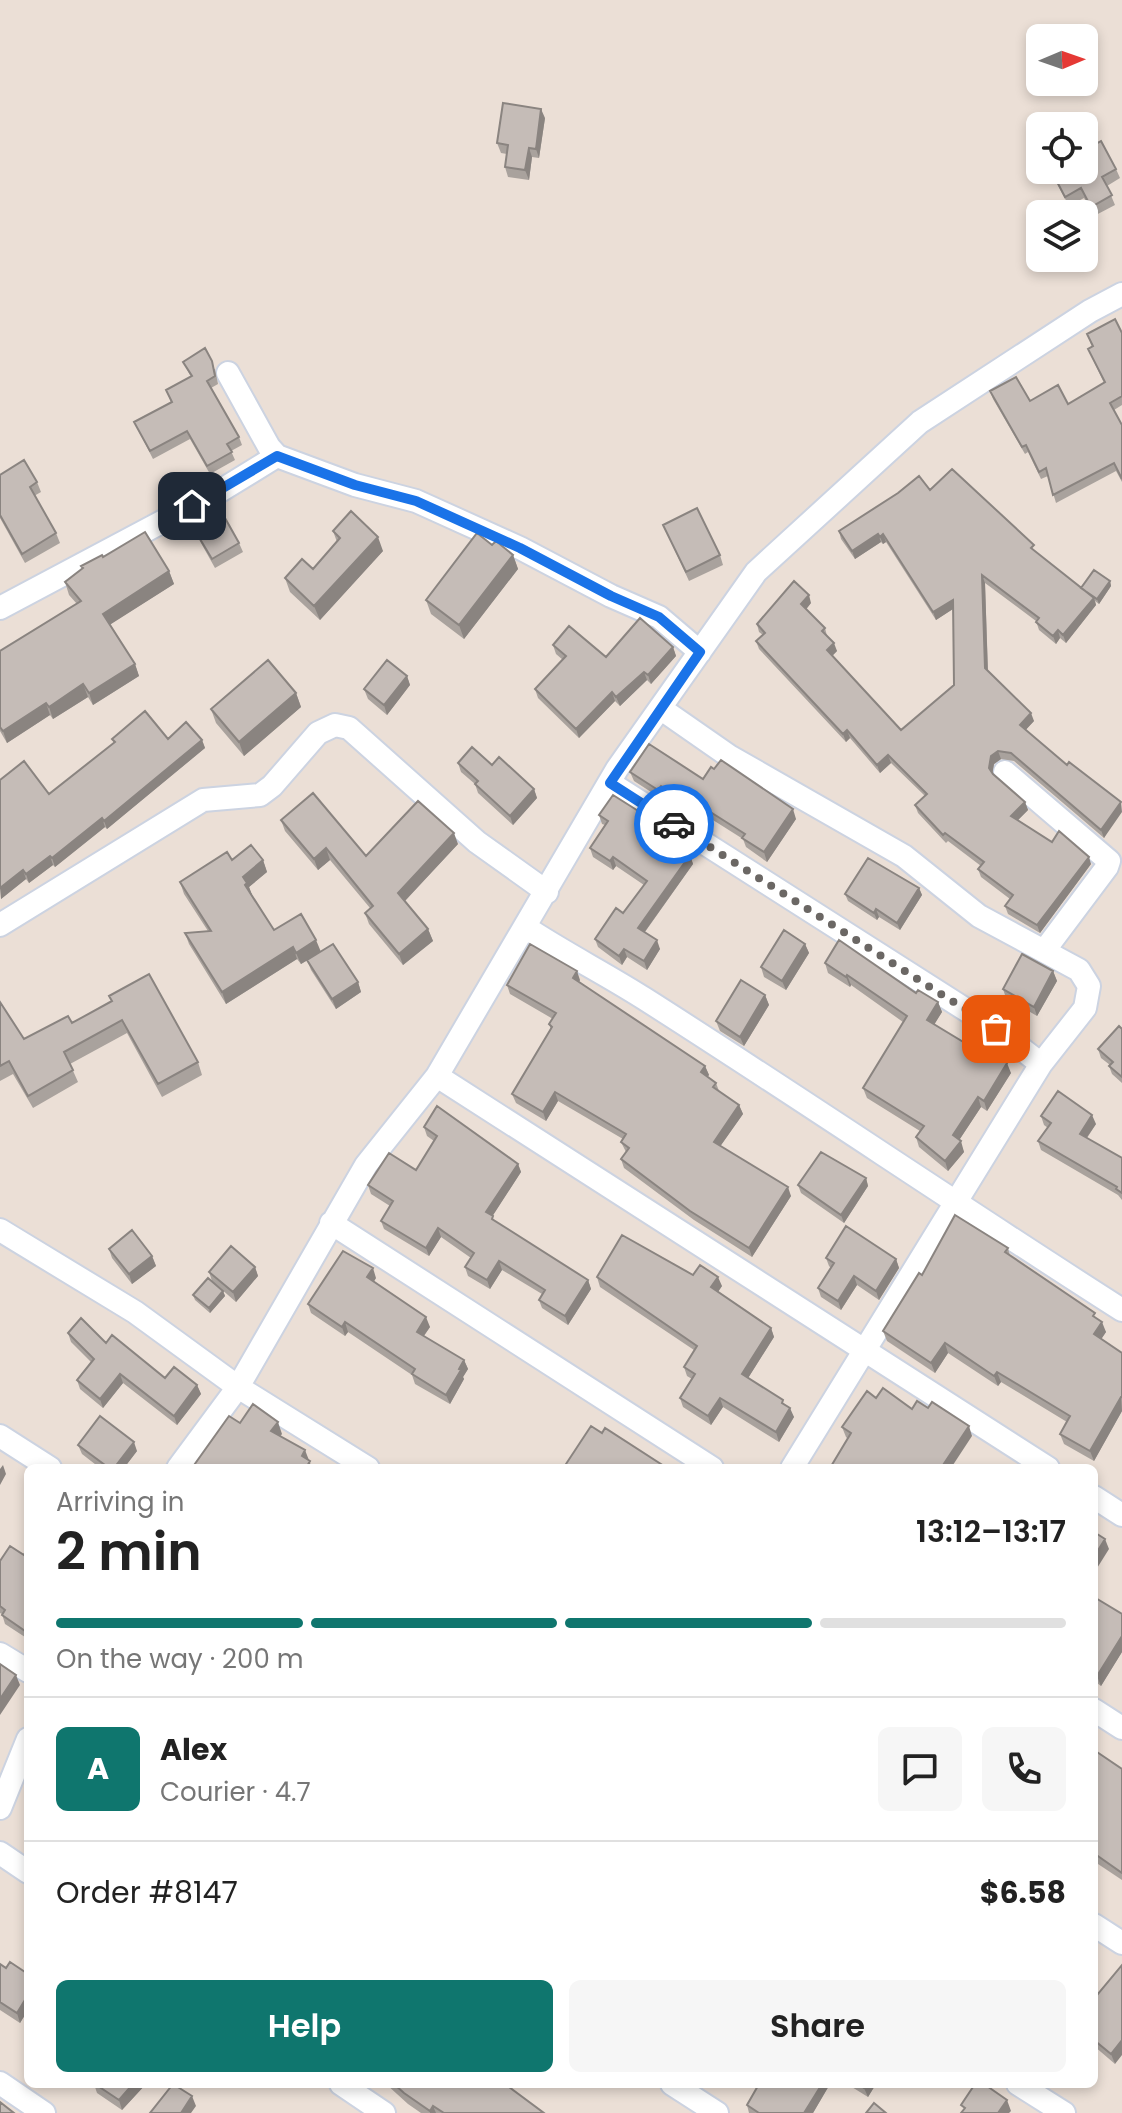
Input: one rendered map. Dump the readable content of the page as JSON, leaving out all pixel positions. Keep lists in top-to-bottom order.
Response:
{
  "north": "right",
  "page": {
    "heading": ["2 min", "Arriving in", "13:12–13:17"],
    "panel": [
      "Alex",
      "Courier · 4.7",
      "Order #8147",
      "$6.58"
    ],
    "bar": "On the way · 200 m",
    "round": "A",
    "buttons": ["Help", "Share"]
  }
}
